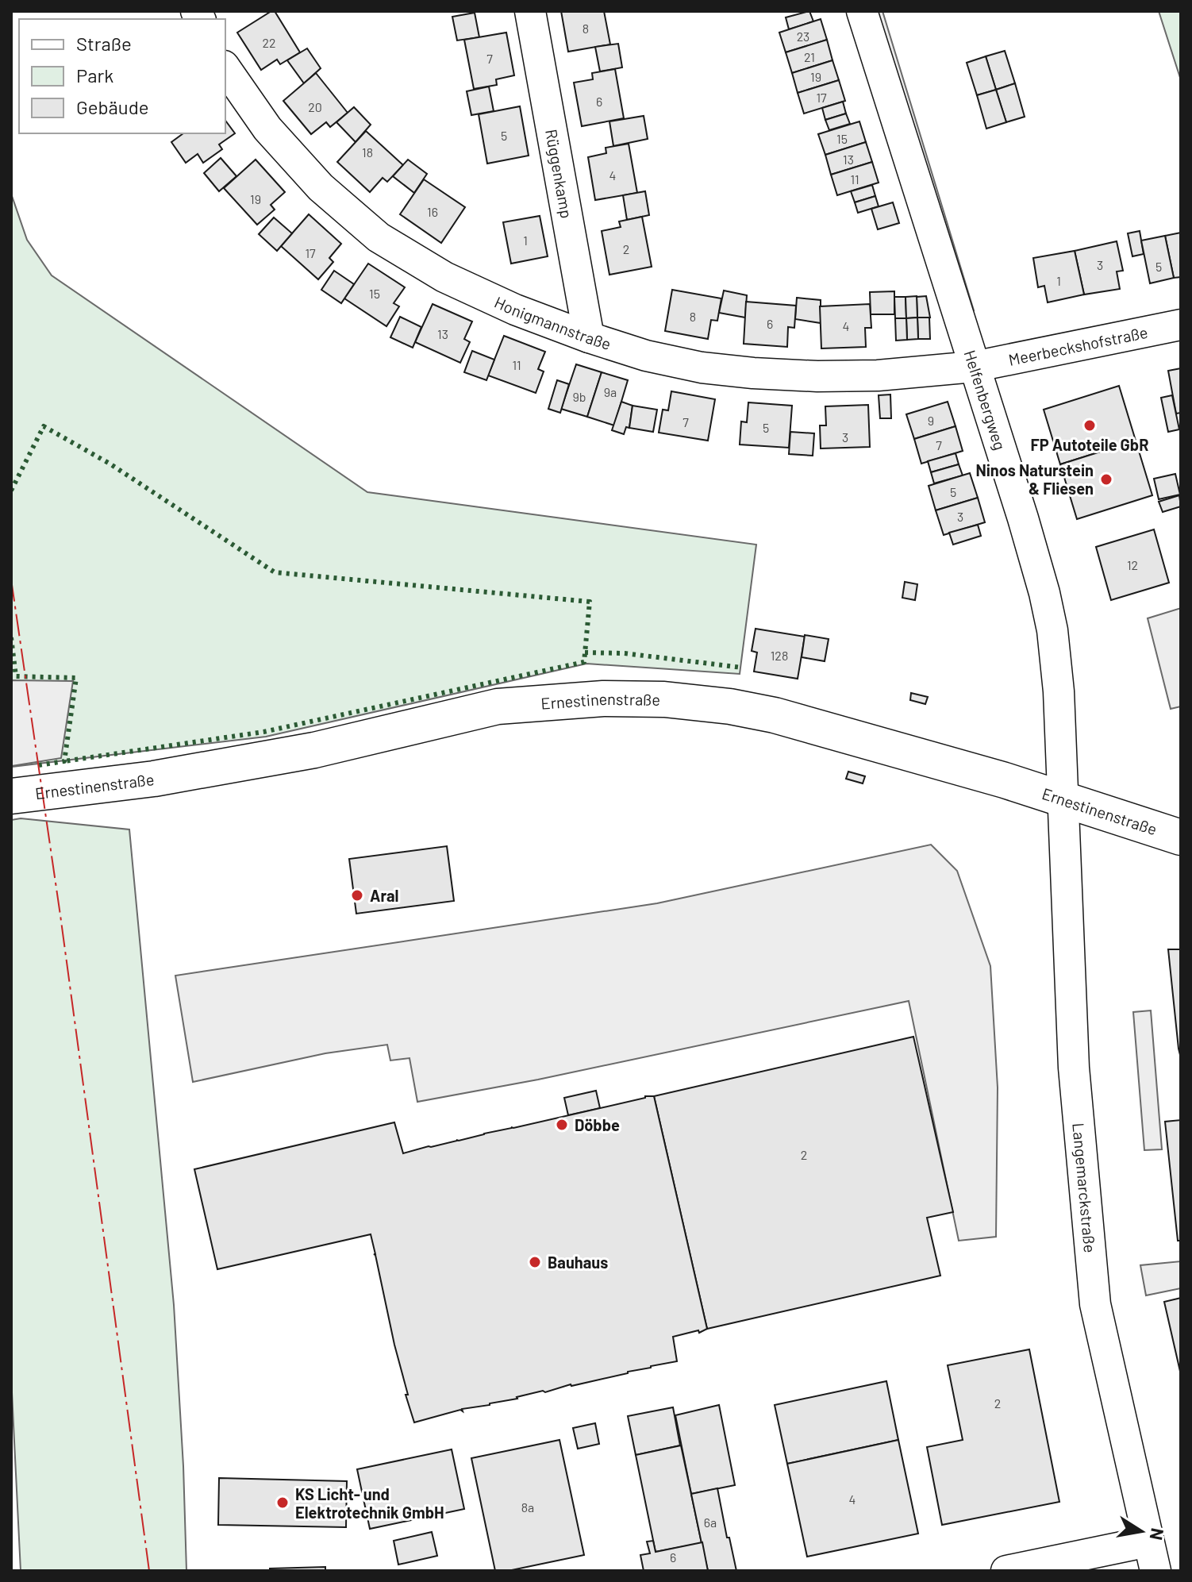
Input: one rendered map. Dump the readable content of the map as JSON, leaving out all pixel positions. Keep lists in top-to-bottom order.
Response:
{
  "streets": {
    "main road": ["Ernestinenstraße"],
    "street": [
      "Rüggenkamp",
      "Honigmannstraße",
      "Meerbeckshofstraße",
      "Helfenbergweg",
      "Langemarckstraße"
    ]
  },
  "crossings": [
    ["Rüggenkamp", "Honigmannstraße"],
    ["Honigmannstraße", "Meerbeckshofstraße"],
    ["Honigmannstraße", "Helfenbergweg"],
    ["Meerbeckshofstraße", "Helfenbergweg"],
    ["Helfenbergweg", "Ernestinenstraße"],
    ["Helfenbergweg", "Langemarckstraße"],
    ["Ernestinenstraße", "Langemarckstraße"]
  ],
  "places": [
    "FP Autoteile GbR",
    "Ninos Naturstein & Fliesen",
    "Aral",
    "Döbbe",
    "Bauhaus",
    "KS Licht- und Elektrotechnik GmbH"
  ],
  "house_numbers": [
    "8",
    "23",
    "22",
    "21",
    "7",
    "19",
    "17",
    "6",
    "20",
    "5",
    "15",
    "18",
    "13",
    "4",
    "11",
    "19",
    "16",
    "1",
    "2",
    "17",
    "3",
    "5",
    "1",
    "15",
    "8",
    "6",
    "4",
    "13",
    "11",
    "9a",
    "9b",
    "9",
    "7",
    "5",
    "3",
    "7",
    "5",
    "3",
    "12",
    "128",
    "2",
    "2",
    "4",
    "8a",
    "6a",
    "6"
  ],
  "legend": ["Straße", "Park", "Gebäude"],
  "north": "right"
}
